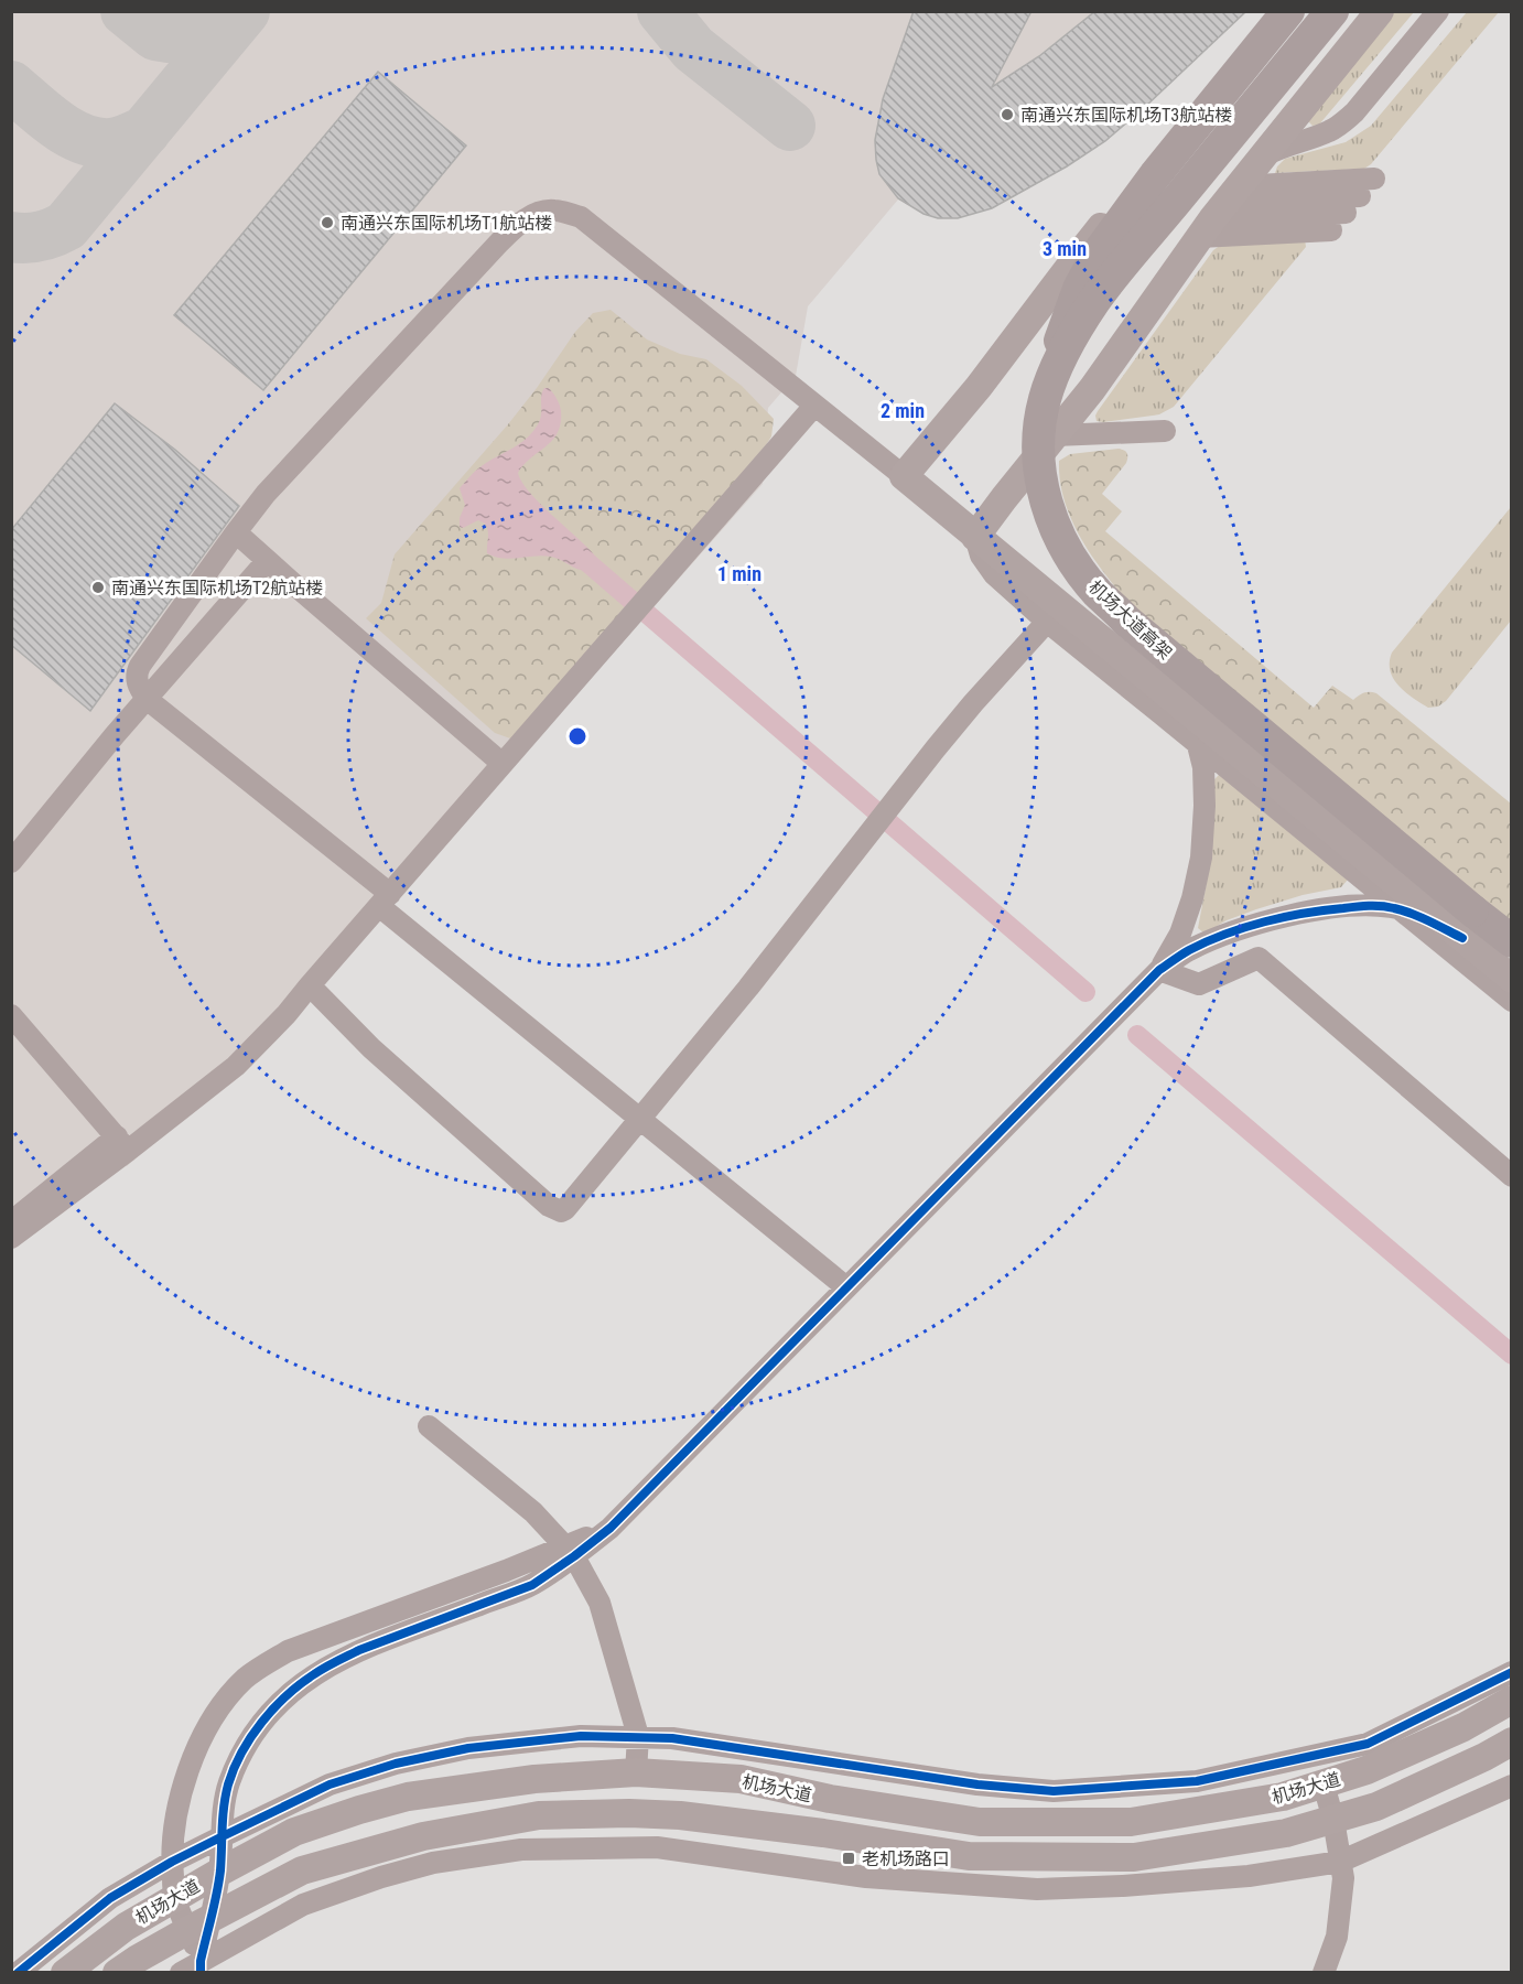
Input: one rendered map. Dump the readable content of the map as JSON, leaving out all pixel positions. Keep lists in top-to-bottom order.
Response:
{
  "streets": {
    "highway": ["机场大道高架"],
    "main road": ["机场大道"]
  },
  "places": {
    "other": ["南通兴东国际机场T3航站楼", "南通兴东国际机场T1航站楼", "南通兴东国际机场T2航站楼"],
    "transit": ["老机场路口"]
  },
  "rings": ["3 min", "2 min", "1 min"]
}
